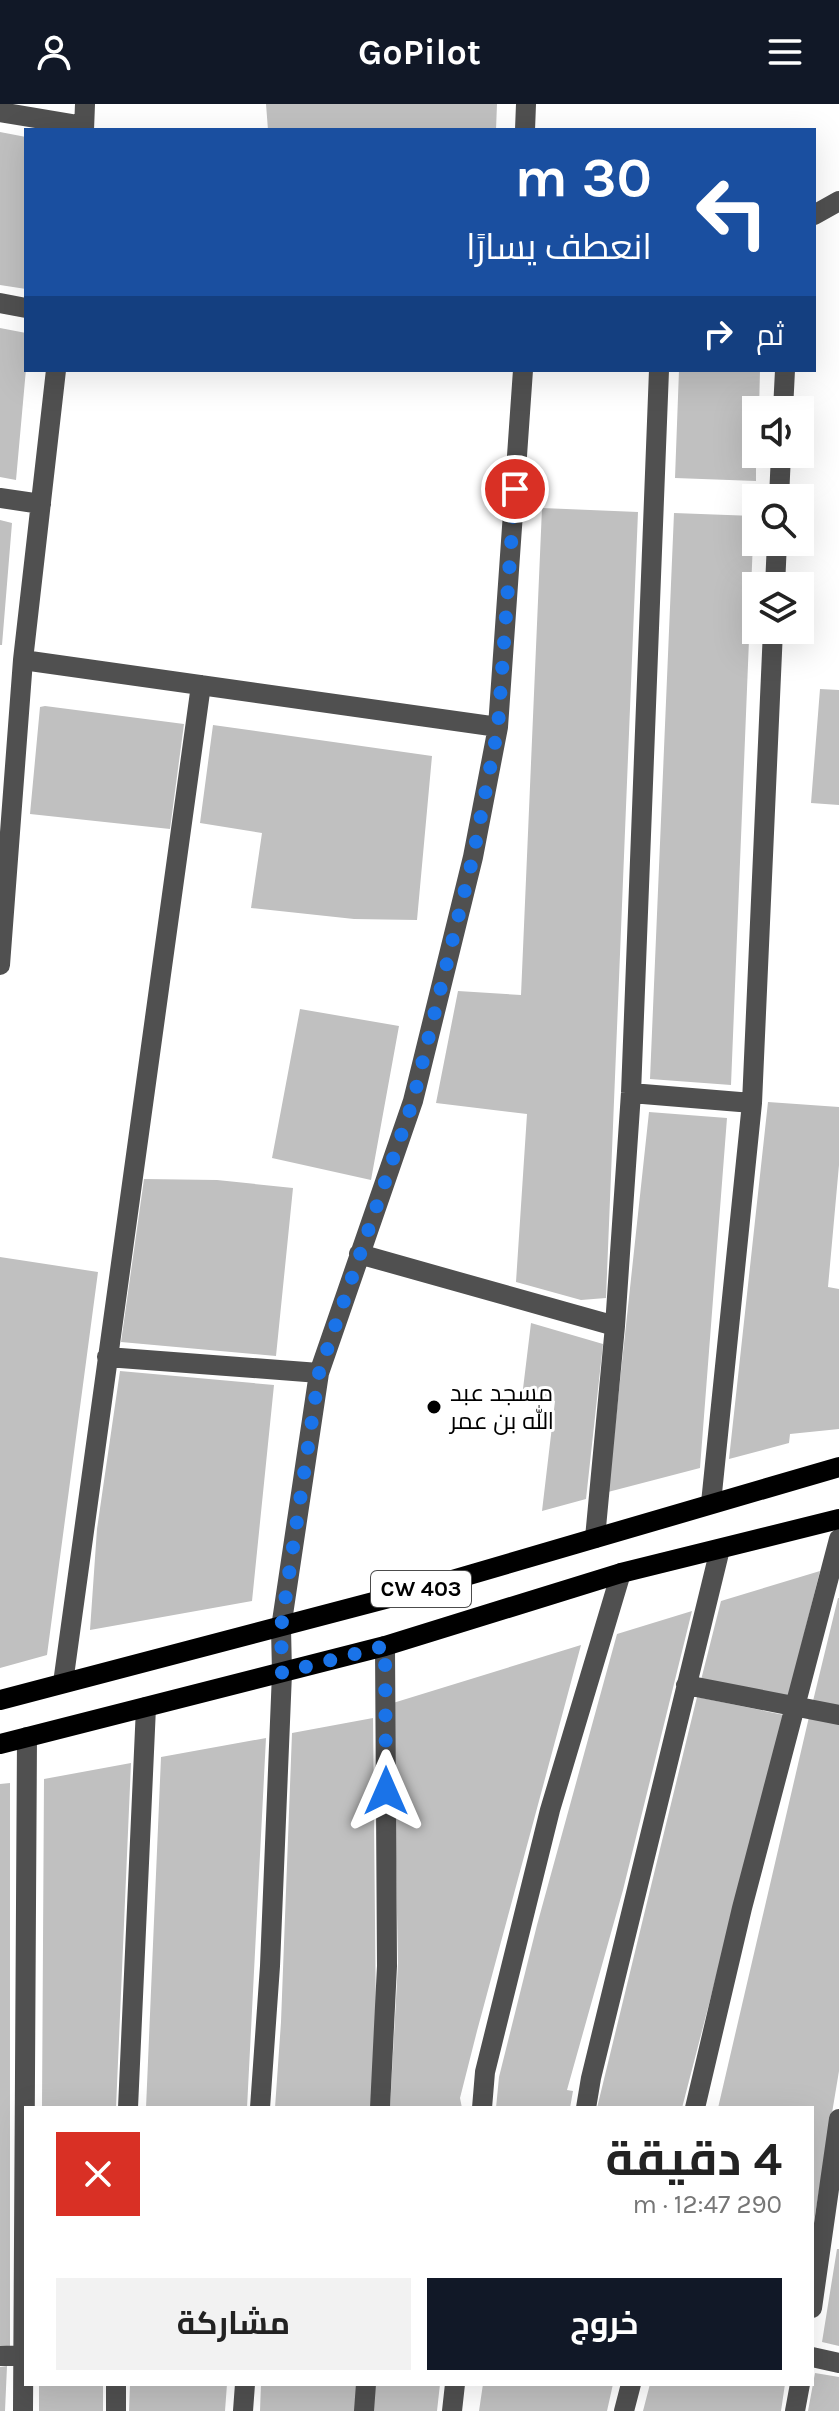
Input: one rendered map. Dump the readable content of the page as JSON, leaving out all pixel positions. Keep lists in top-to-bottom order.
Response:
{
  "streets": {
    "main road": ["CW 403"]
  },
  "places": ["مسجد عبد الله بن عمر"],
  "page": {
    "header": "GoPilot",
    "turn": ["30 m", "انعطف يسارًا"],
    "then": "ثم",
    "heading": ["4 دقيقة", "290 m · 12:47"],
    "buttons": ["خروج", "مشاركة"]
  }
}
